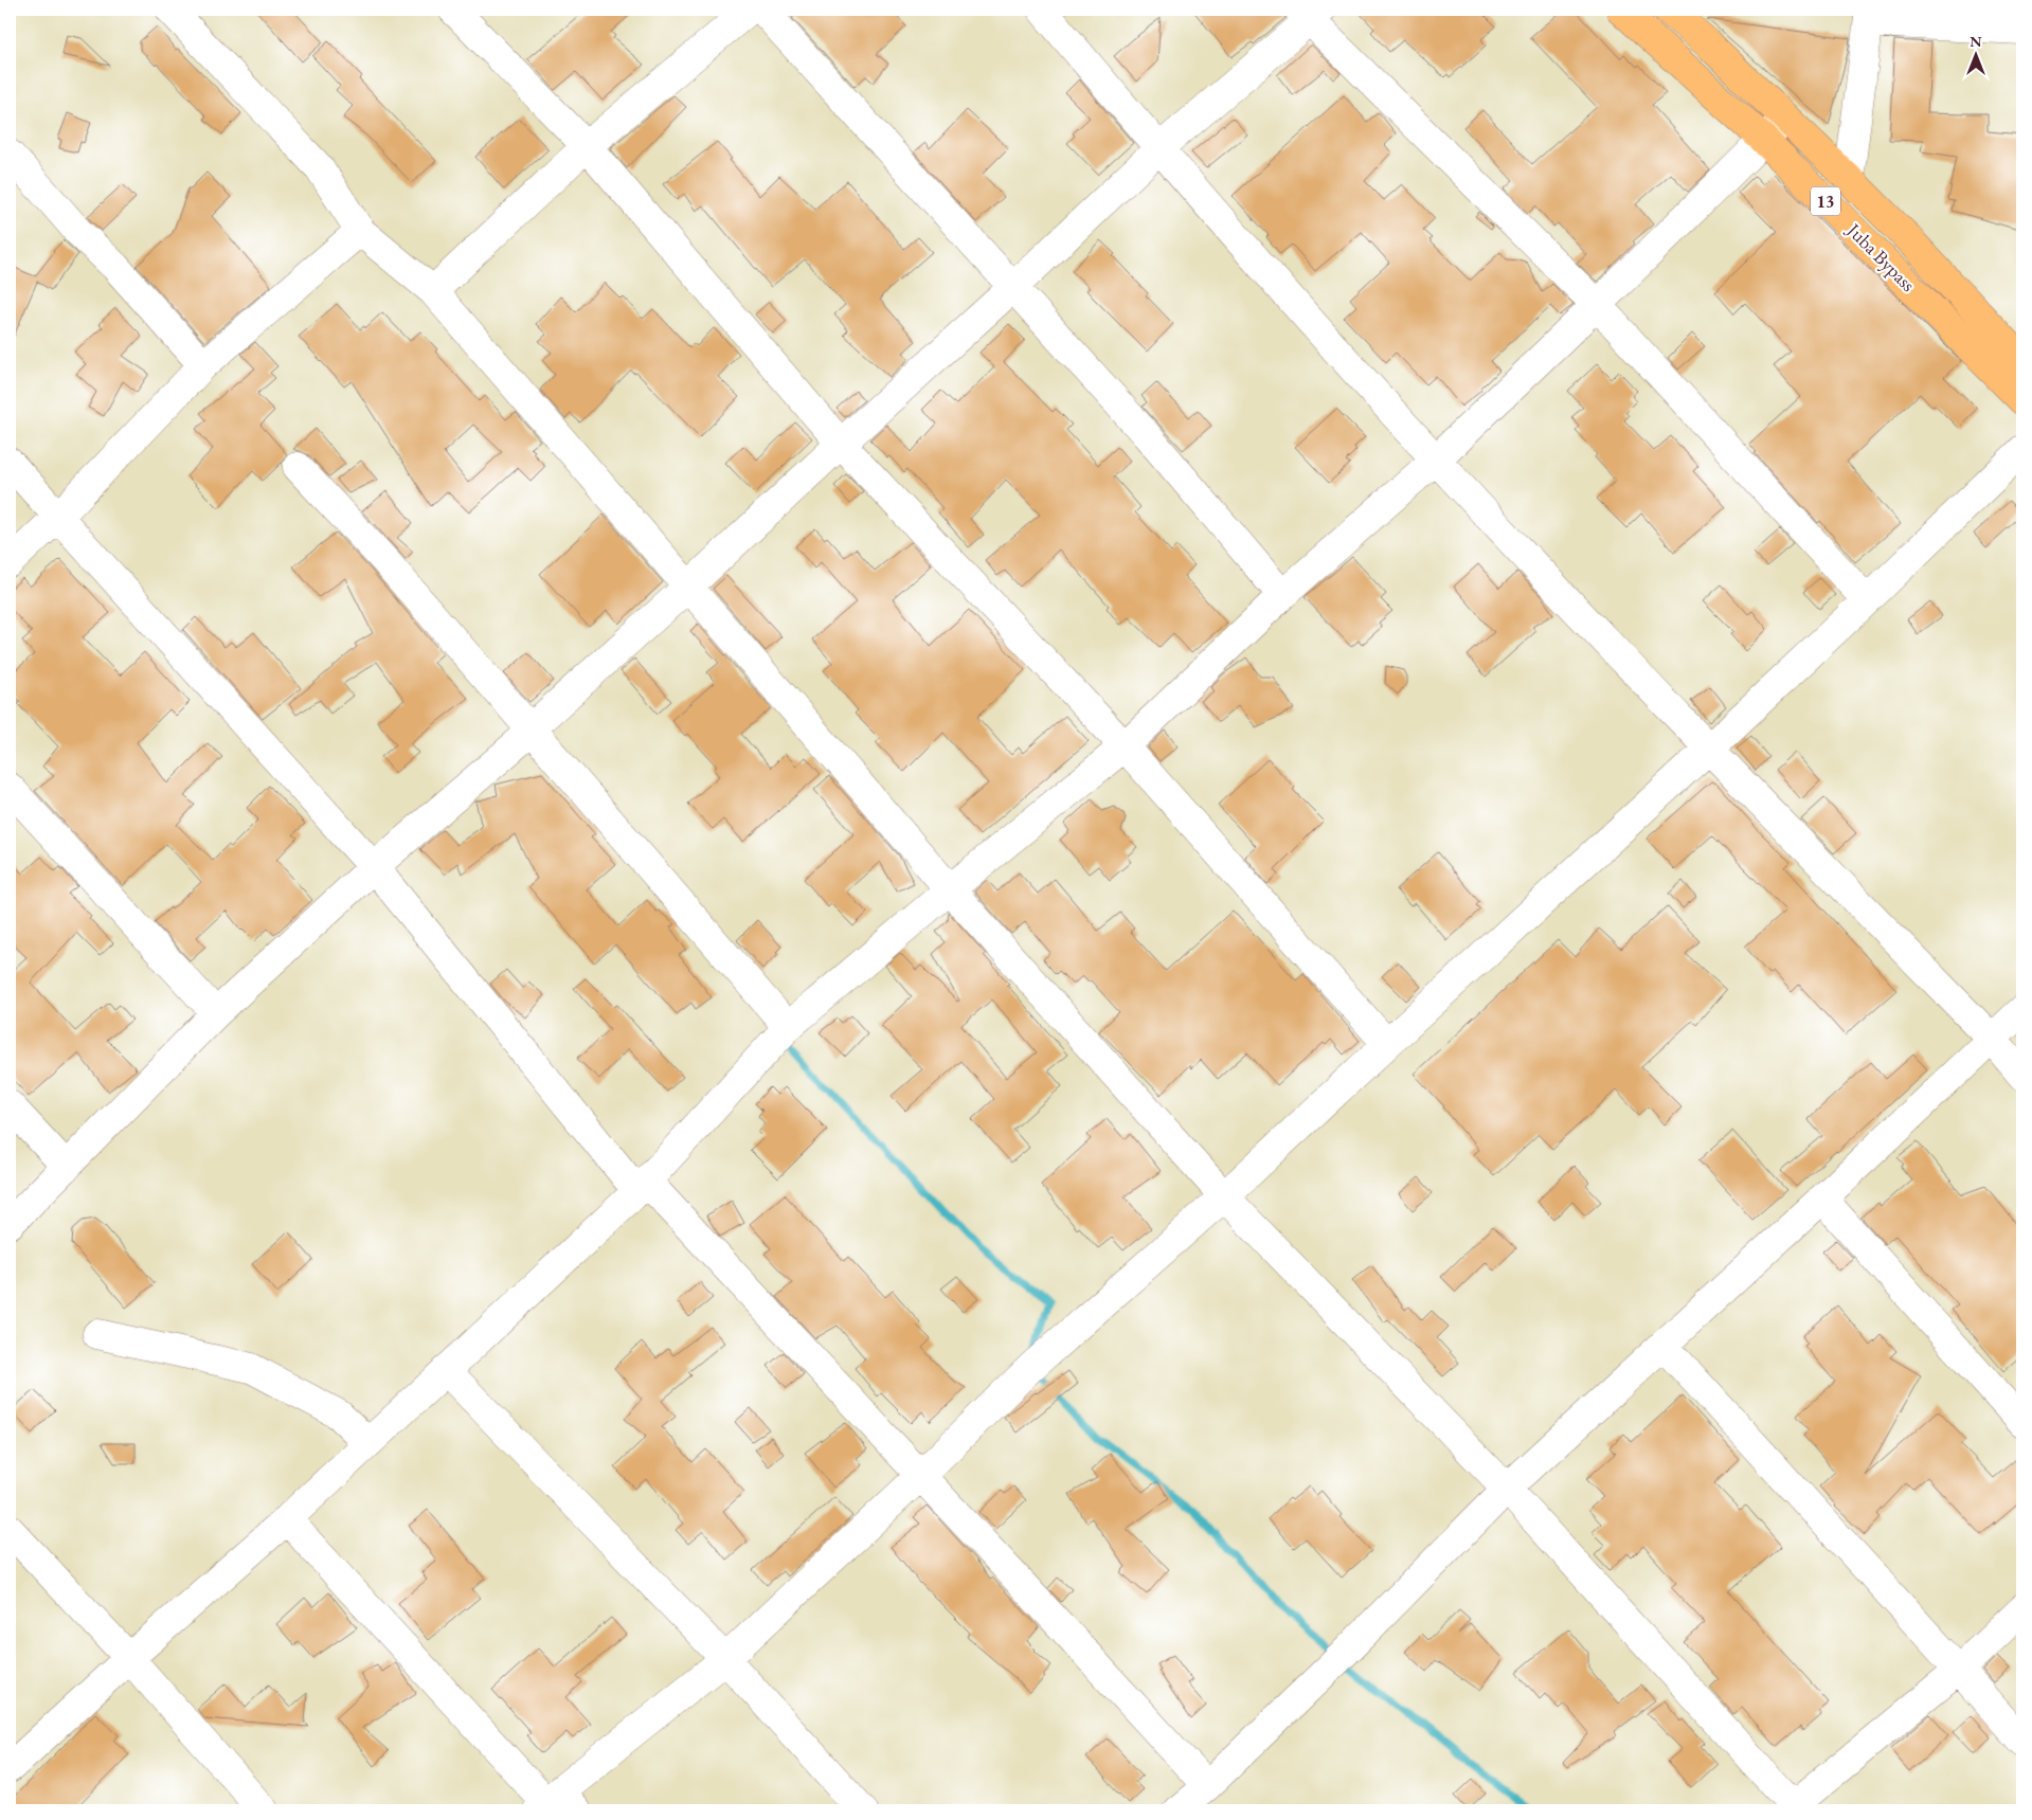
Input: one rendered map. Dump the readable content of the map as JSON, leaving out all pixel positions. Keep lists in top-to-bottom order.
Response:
{
  "streets": {
    "main road": ["13", "Juba Bypass"]
  },
  "north": "top"
}
